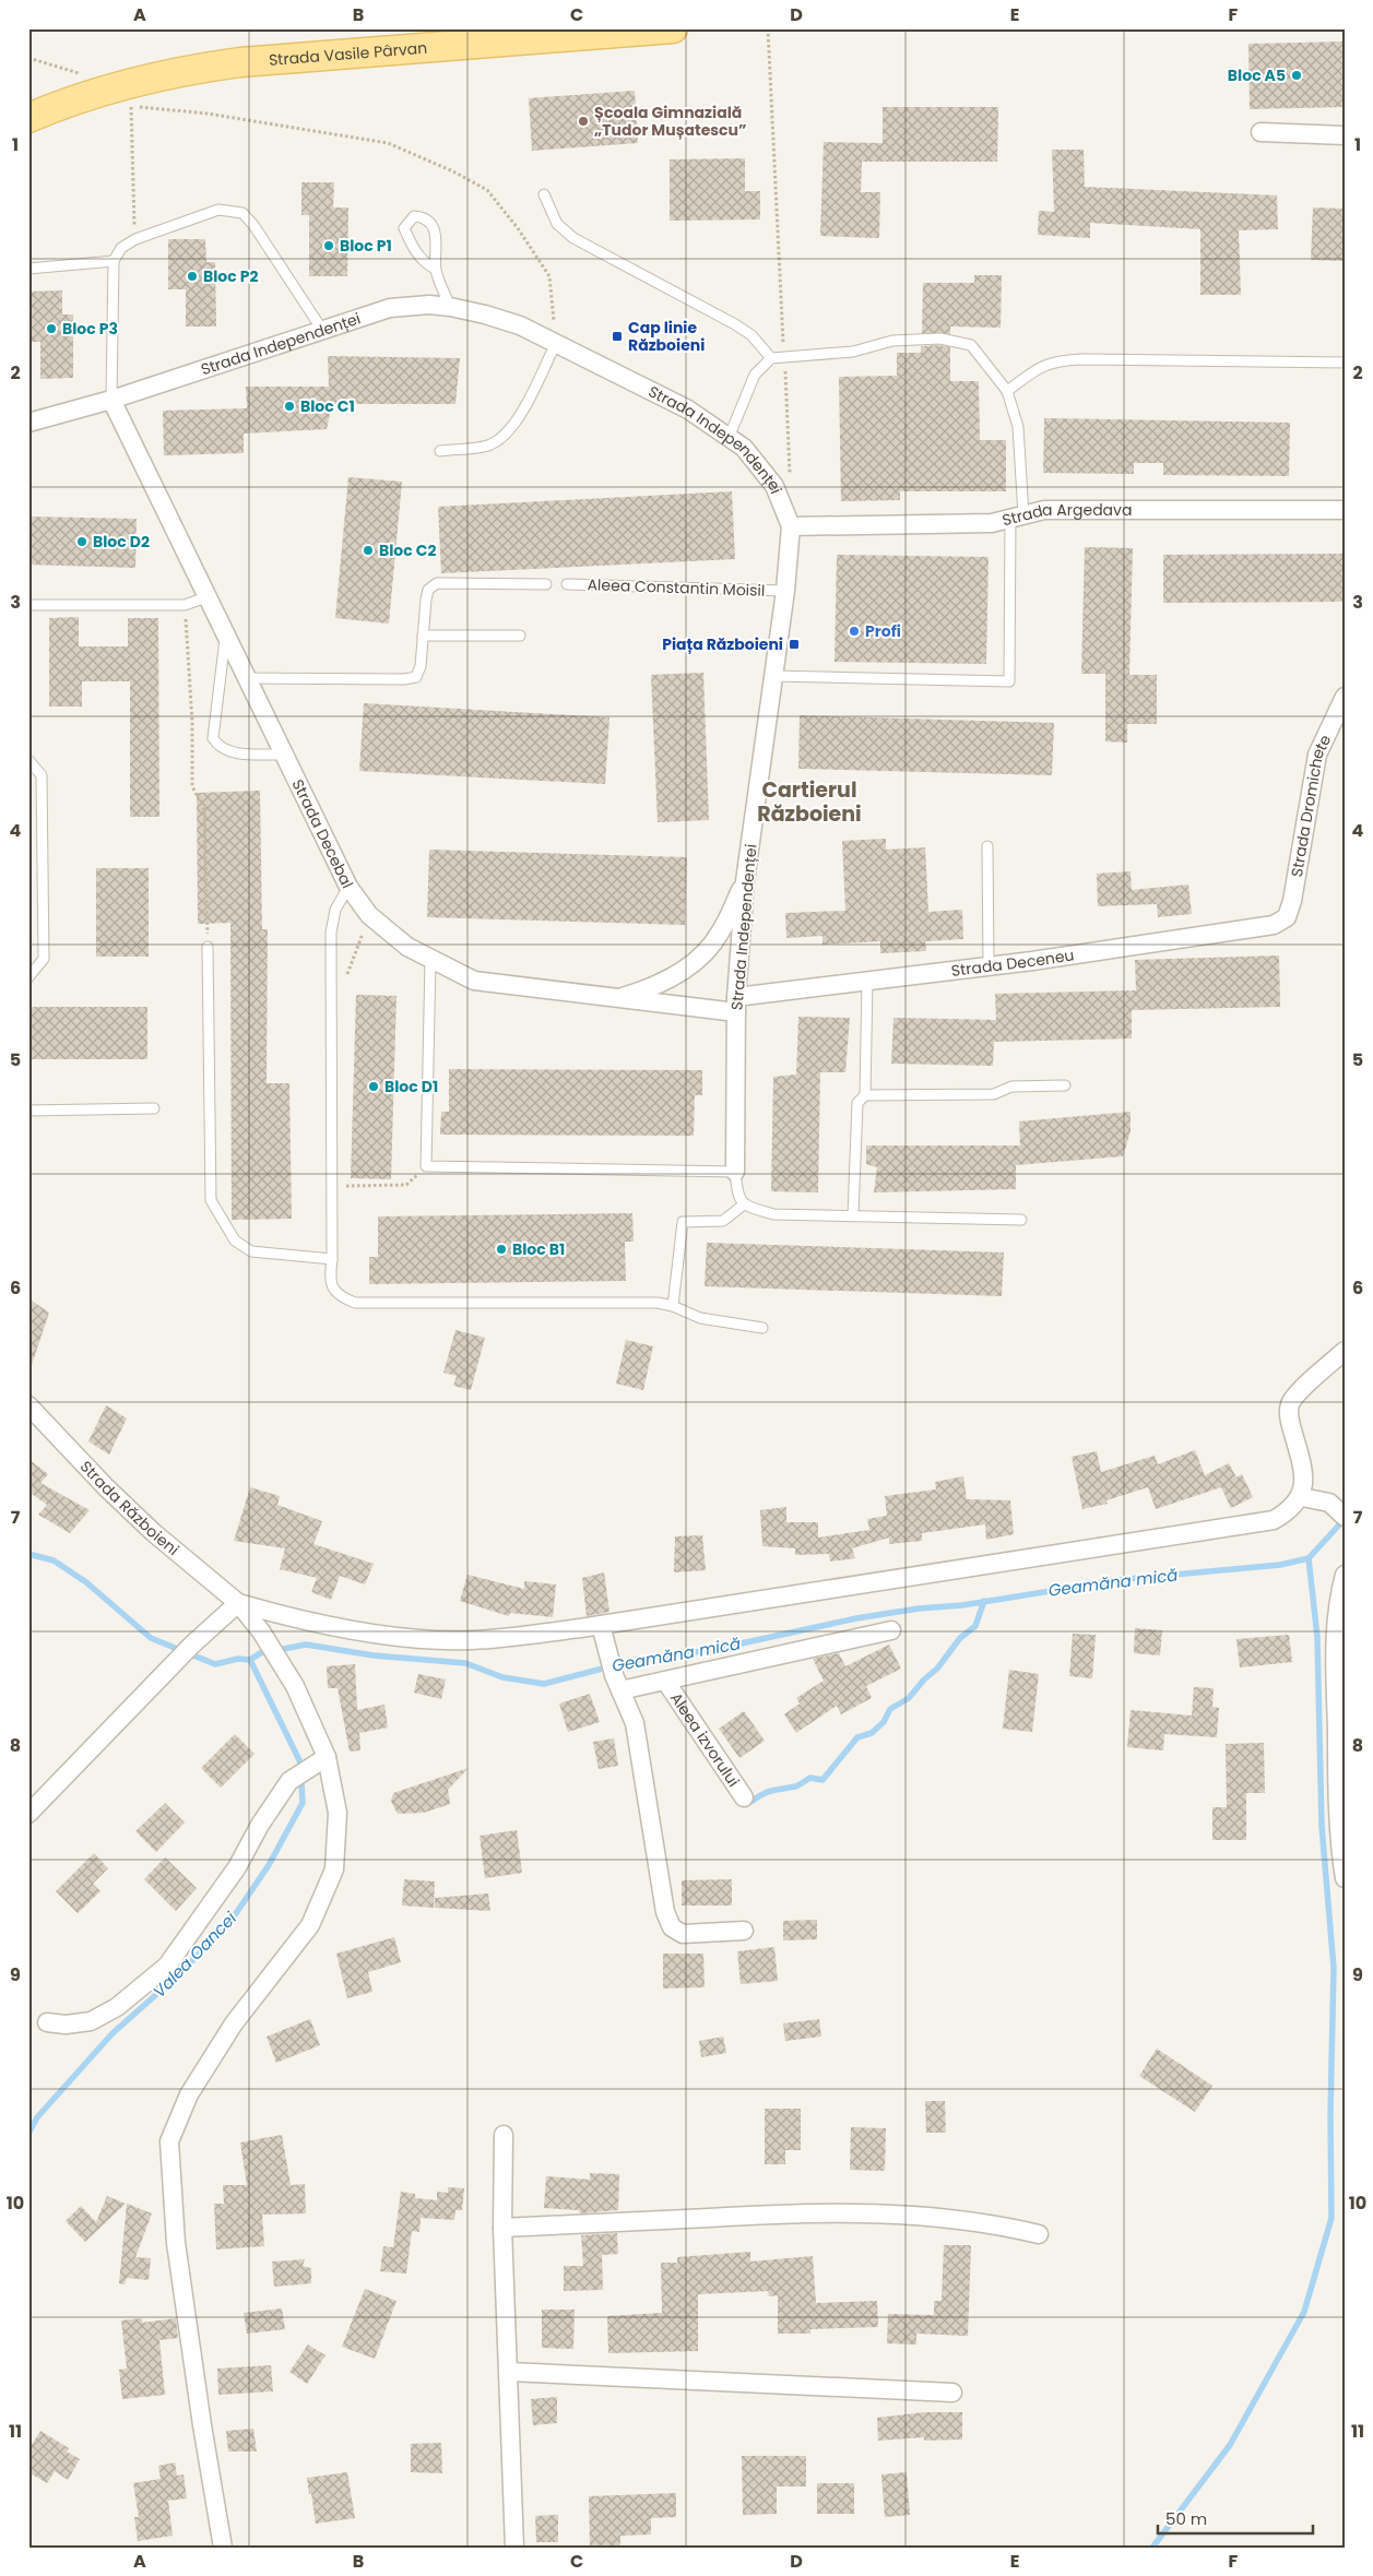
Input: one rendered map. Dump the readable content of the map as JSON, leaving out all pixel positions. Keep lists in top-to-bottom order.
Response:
{
  "streets": {
    "main road": ["Strada Vasile Pârvan"],
    "street": [
      "Strada Independenței",
      "Strada Argedava",
      "Strada Dromichete",
      "Strada Decebal",
      "Strada Deceneu",
      "Strada Războieni",
      "Aleea izvorului"
    ],
    "lane": ["Aleea Constantin Moisil"]
  },
  "crossings": [
    ["Strada Independenței", "Strada Argedava"],
    ["Strada Independenței", "Aleea Constantin Moisil"],
    ["Strada Independenței", "Strada Decebal"],
    ["Strada Independenței", "Strada Deceneu"],
    ["Strada Dromichete", "Strada Deceneu"],
    ["Strada Decebal", "Strada Deceneu"]
  ],
  "districts": ["Cartierul Războieni"],
  "water": ["Geamăna mică", "Valea Oancei"],
  "places": {
    "other": [
      "Bloc A5",
      "Școala Gimnazială „Tudor Mușatescu”",
      "Bloc P1",
      "Bloc P2",
      "Bloc P3",
      "Bloc C1",
      "Bloc D2",
      "Bloc C2",
      "Profi",
      "Bloc D1",
      "Bloc B1"
    ],
    "transit": ["Cap linie Războieni", "Piața Războieni"]
  },
  "scale_bar": "50 m",
  "grid": {
    "columns": [
      "A",
      "B",
      "C",
      "D",
      "E",
      "F"
    ],
    "rows": [
      "1",
      "2",
      "3",
      "4",
      "5",
      "6",
      "7",
      "8",
      "9",
      "10",
      "11"
    ]
  }
}
